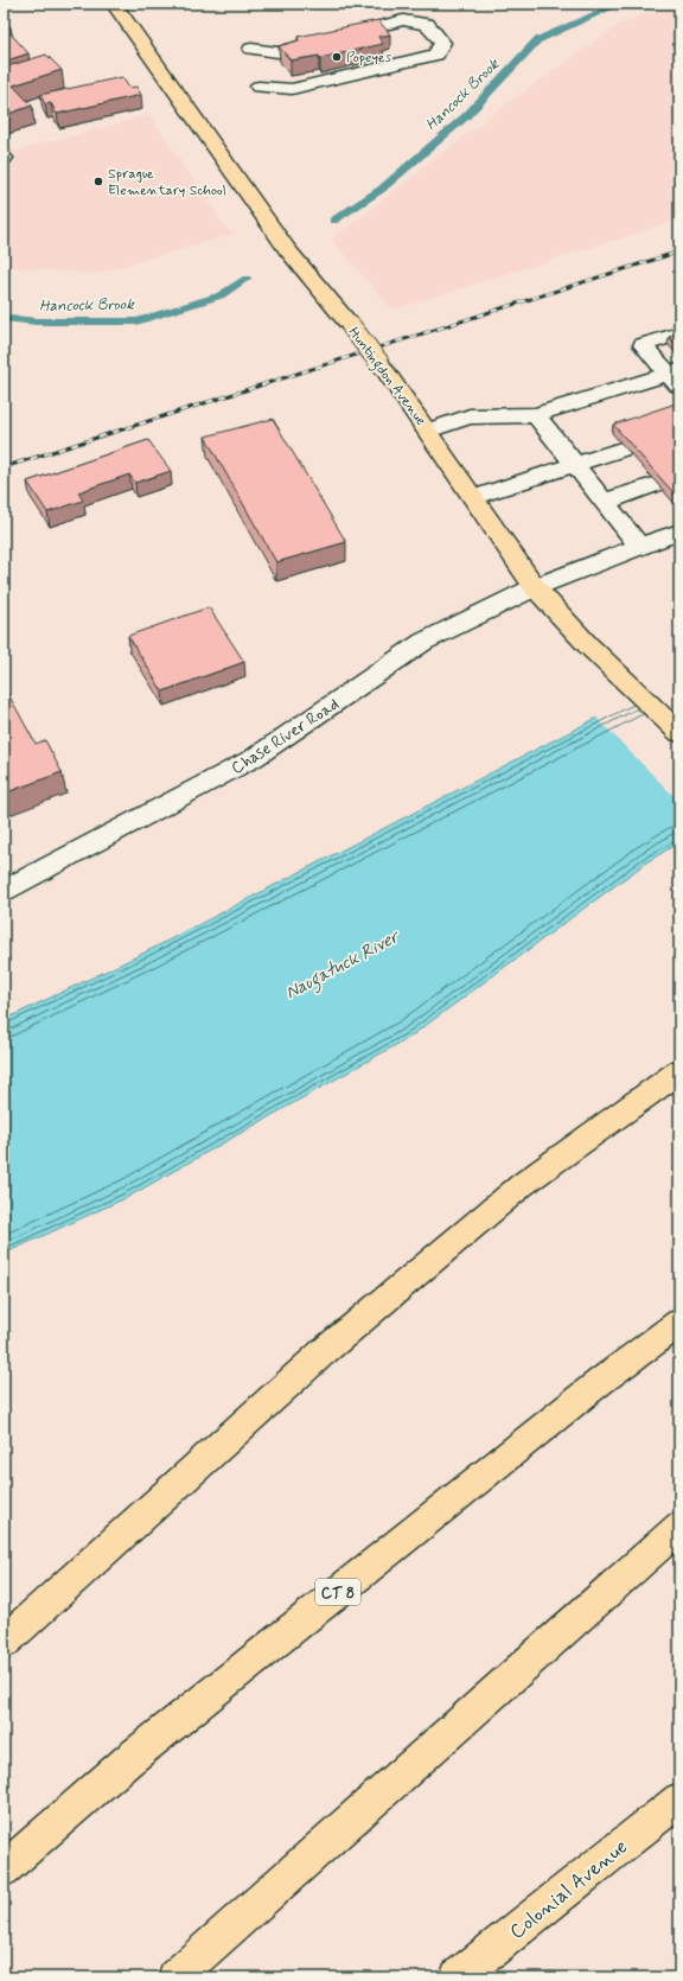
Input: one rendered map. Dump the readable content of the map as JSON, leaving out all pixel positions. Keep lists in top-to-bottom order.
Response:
{
  "streets": {
    "main road": ["Huntingdon Avenue", "CT 8", "Colonial Avenue"],
    "street": ["Chase River Road"]
  },
  "crossings": [
    ["Huntingdon Avenue", "Chase River Road"]
  ],
  "water": ["Hancock Brook", "Naugatuck River"],
  "places": ["Popeyes", "Sprague Elementary School"]
}
